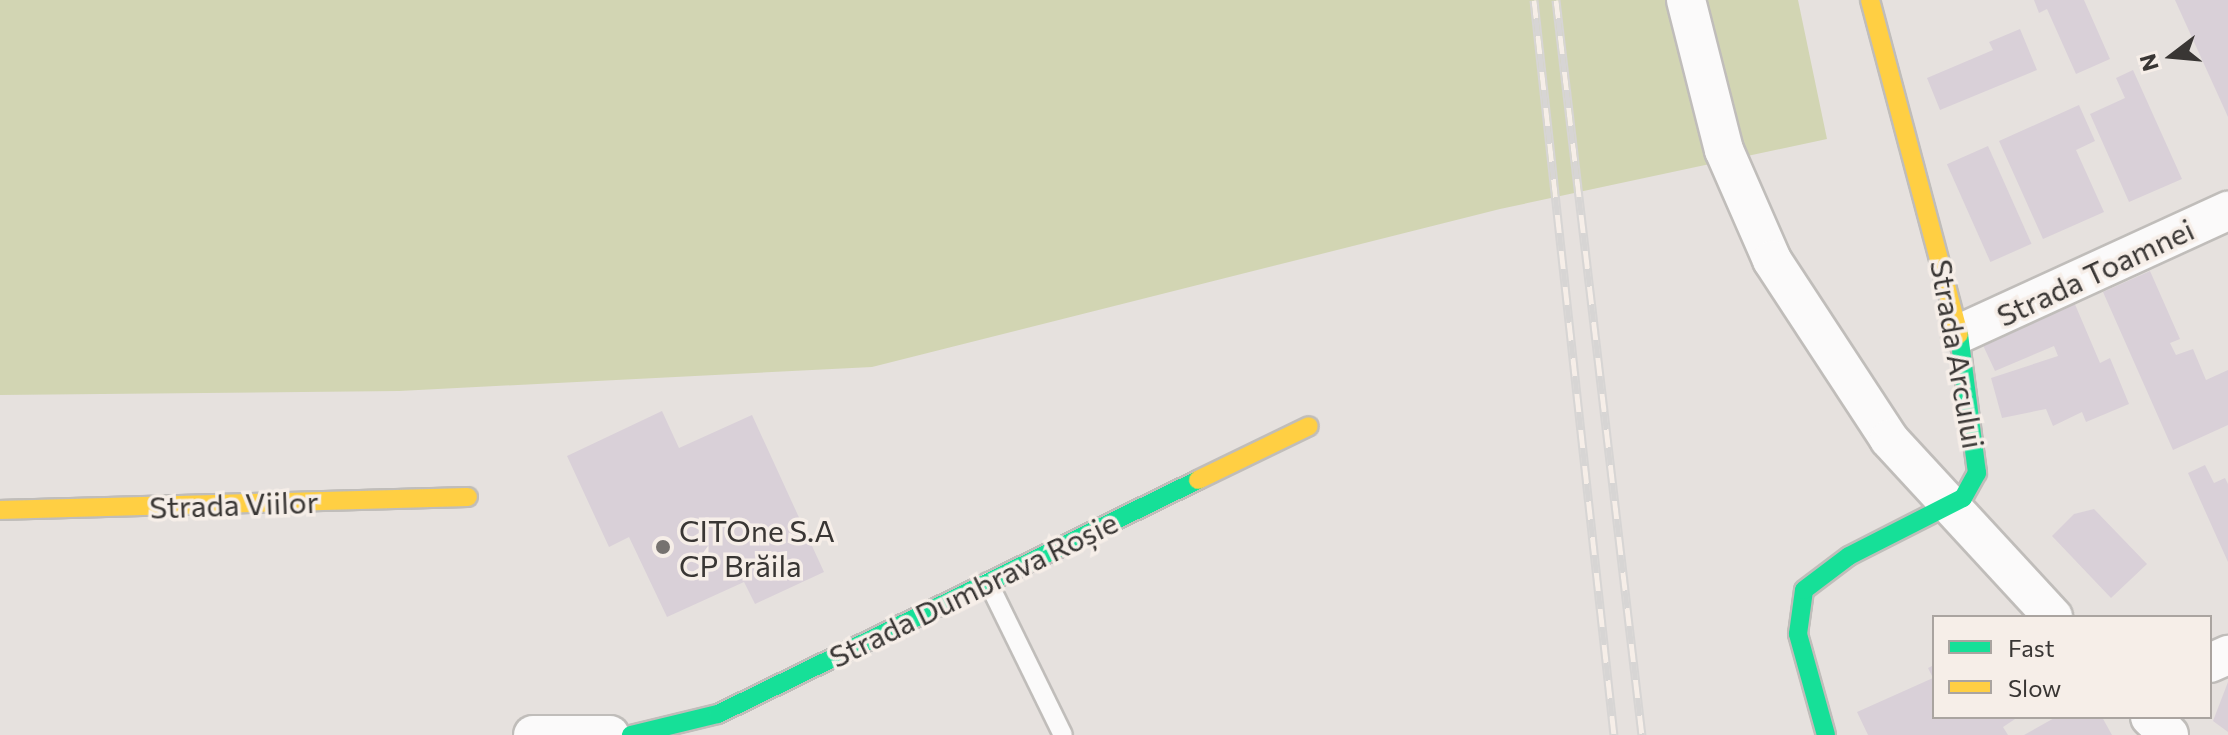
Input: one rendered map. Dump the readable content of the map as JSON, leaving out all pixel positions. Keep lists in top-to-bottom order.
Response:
{
  "streets": {
    "street": [
      "Strada Toamnei",
      "Strada Arcului",
      "Strada Viilor",
      "Strada Dumbrava Roșie"
    ]
  },
  "crossings": [
    ["Strada Toamnei", "Strada Arcului"]
  ],
  "places": ["CITOne S.A CP Brăila"],
  "legend": ["Fast", "Slow"],
  "north": "left"
}
